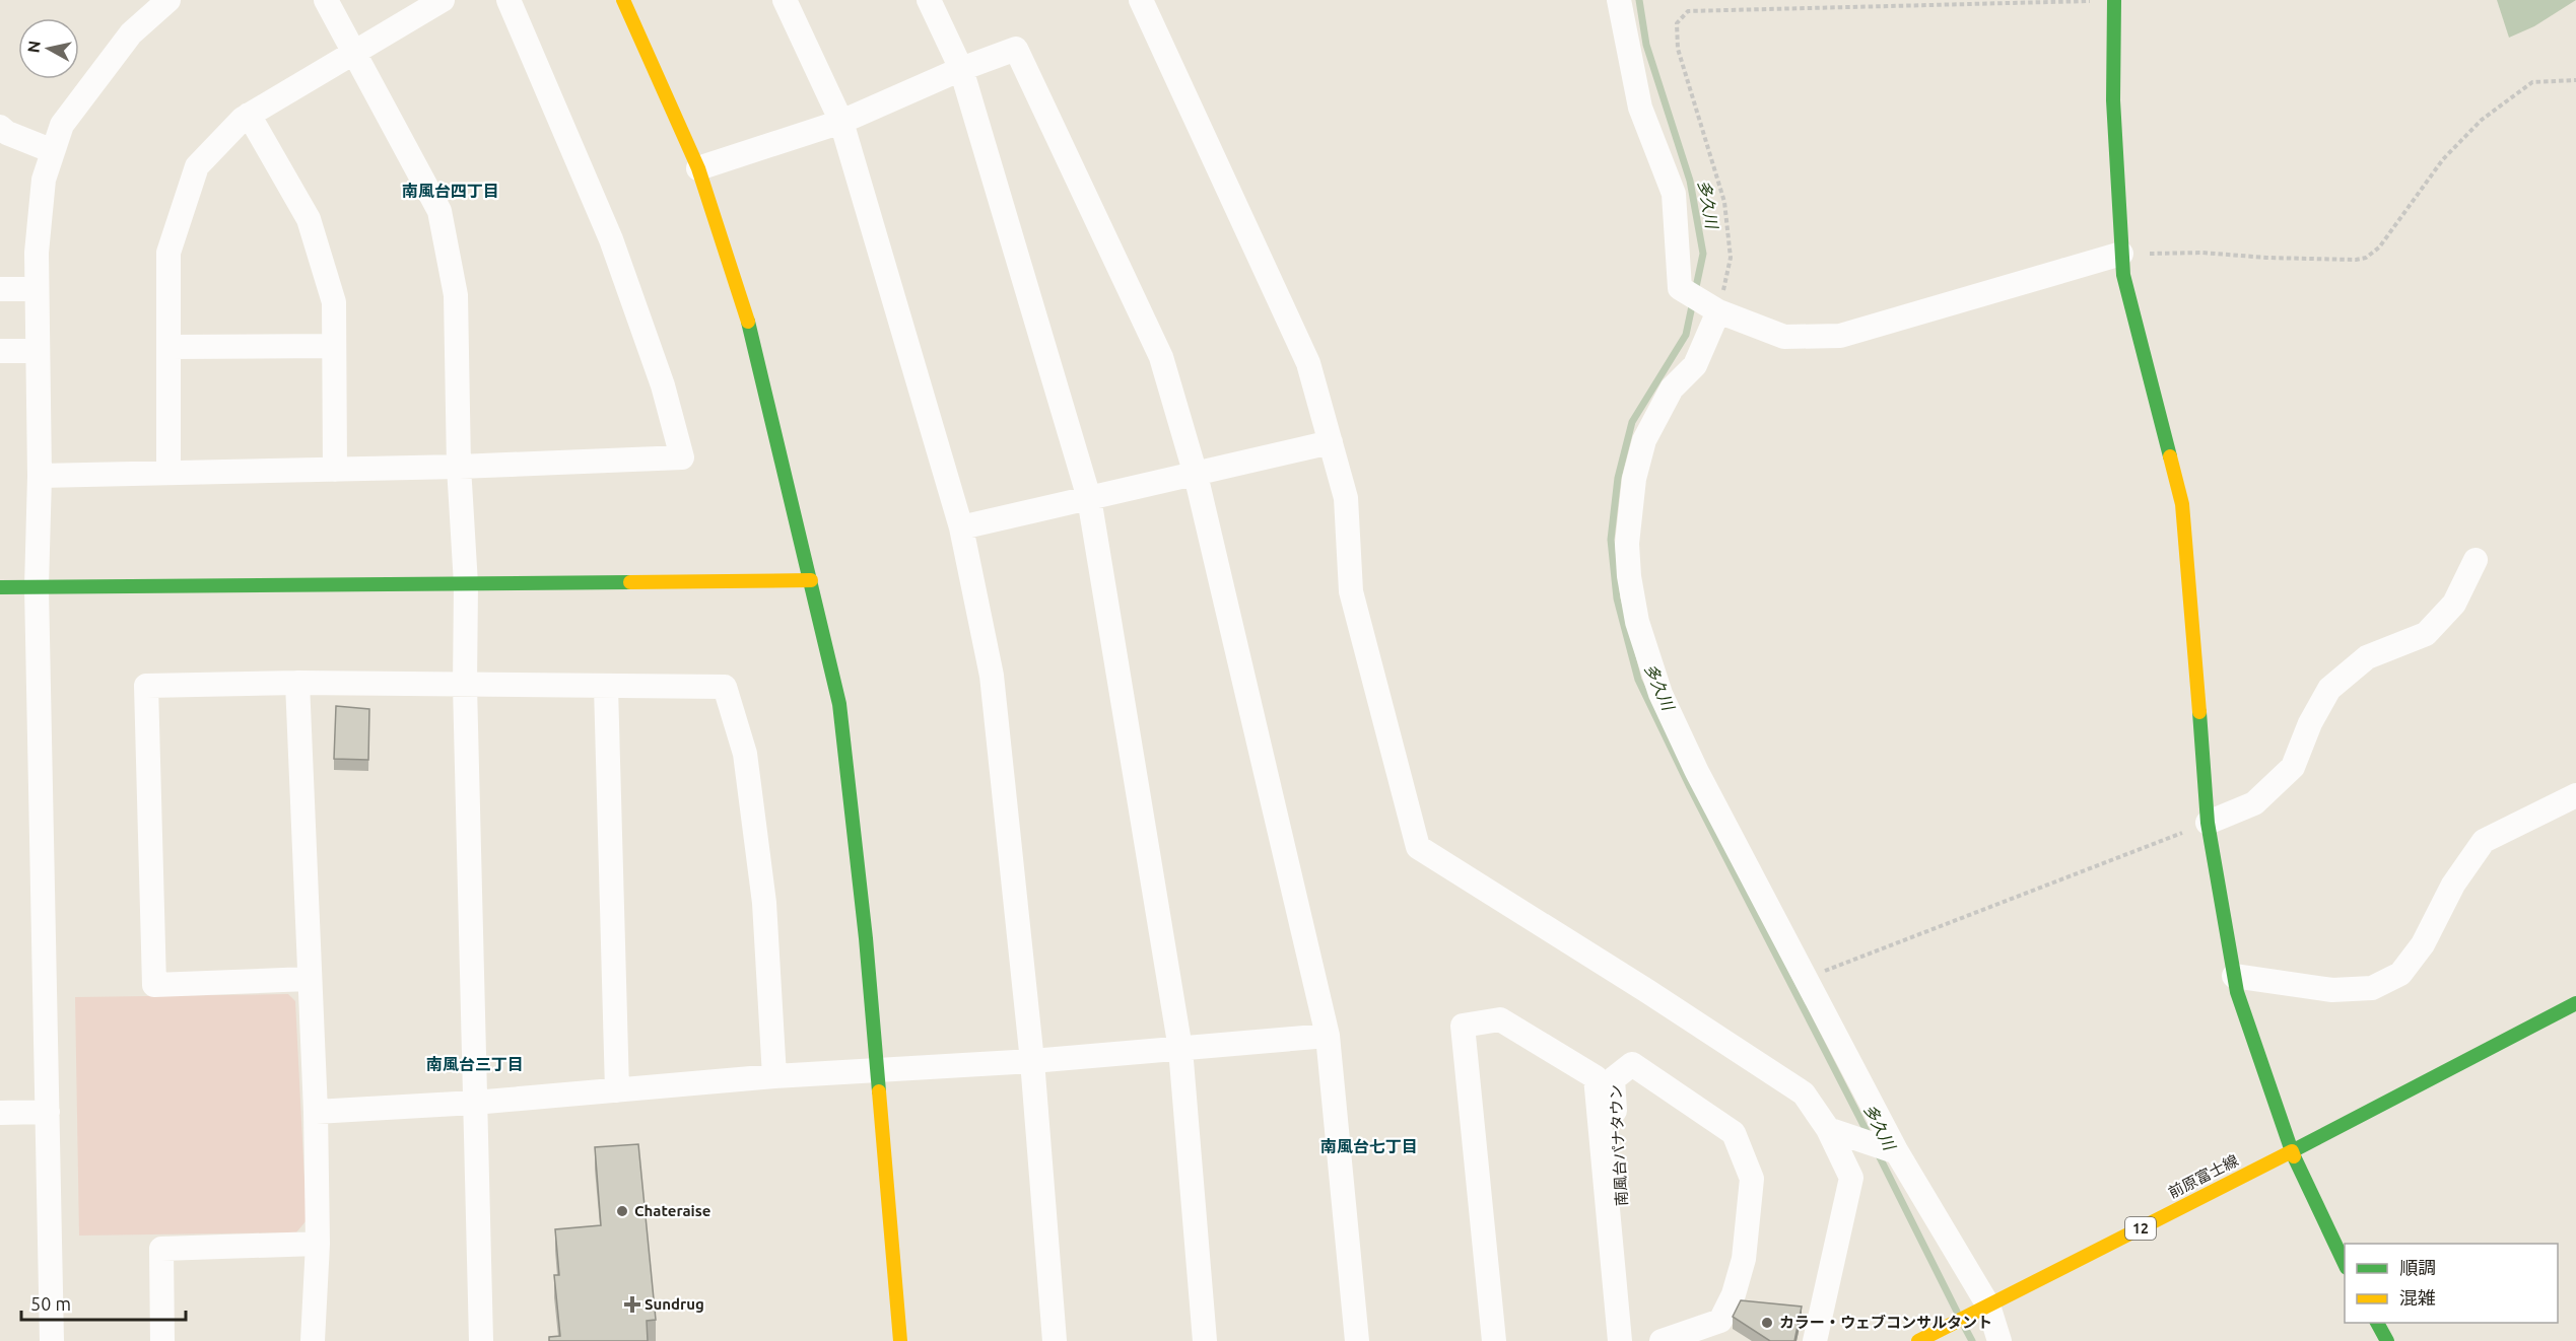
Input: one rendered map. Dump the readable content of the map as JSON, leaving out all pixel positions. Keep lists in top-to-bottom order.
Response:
{
  "streets": {
    "street": ["南風台パナタウン", "前原富士線", "12"]
  },
  "districts": ["南風台四丁目", "南風台三丁目", "南風台七丁目"],
  "water": ["多久川"],
  "places": {
    "other": ["Chateraise", "カラー・ウェブコンサルタント"],
    "health": ["Sundrug"]
  },
  "legend": ["順調", "混雑"],
  "scale_bar": "50 m",
  "north": "left"
}
